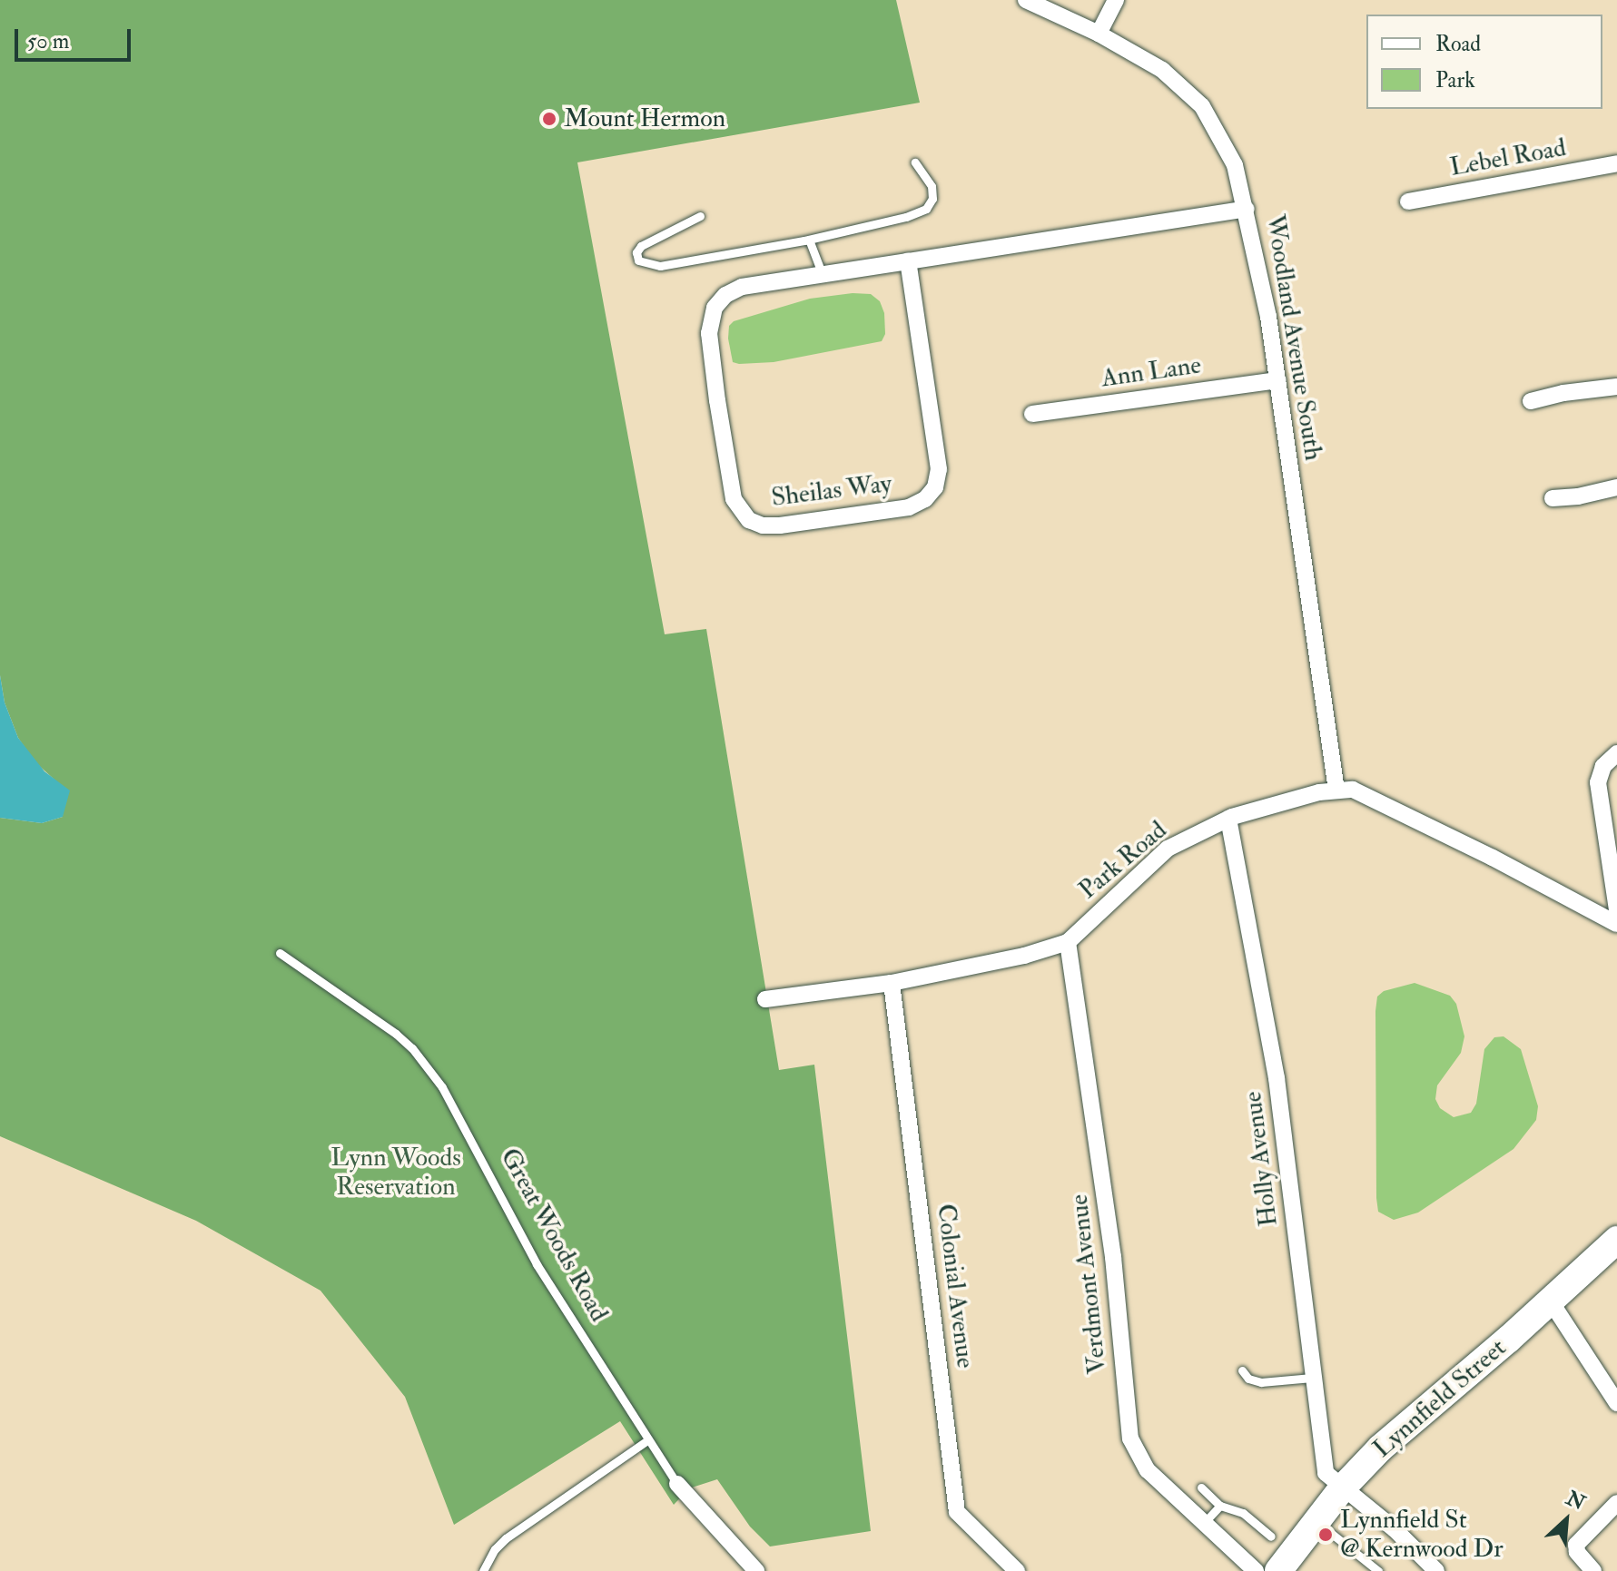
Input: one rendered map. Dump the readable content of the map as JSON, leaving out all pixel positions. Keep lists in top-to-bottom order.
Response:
{
  "streets": {
    "main road": ["Lynnfield Street"],
    "street": [
      "Lebel Road",
      "Woodland Avenue South",
      "Ann Lane",
      "Sheilas Way",
      "Park Road",
      "Holly Avenue",
      "Great Woods Road",
      "Verdmont Avenue",
      "Colonial Avenue"
    ]
  },
  "crossings": [
    ["Woodland Avenue South", "Ann Lane"],
    ["Woodland Avenue South", "Sheilas Way"],
    ["Woodland Avenue South", "Park Road"],
    ["Park Road", "Holly Avenue"],
    ["Park Road", "Verdmont Avenue"],
    ["Park Road", "Colonial Avenue"],
    ["Holly Avenue", "Lynnfield Street"]
  ],
  "parks": ["Lynn Woods Reservation"],
  "places": ["Mount Hermon", "Lynnfield St @ Kernwood Dr"],
  "legend": ["Road", "Park"],
  "scale_bar": "50 m",
  "north": "top right"
}
